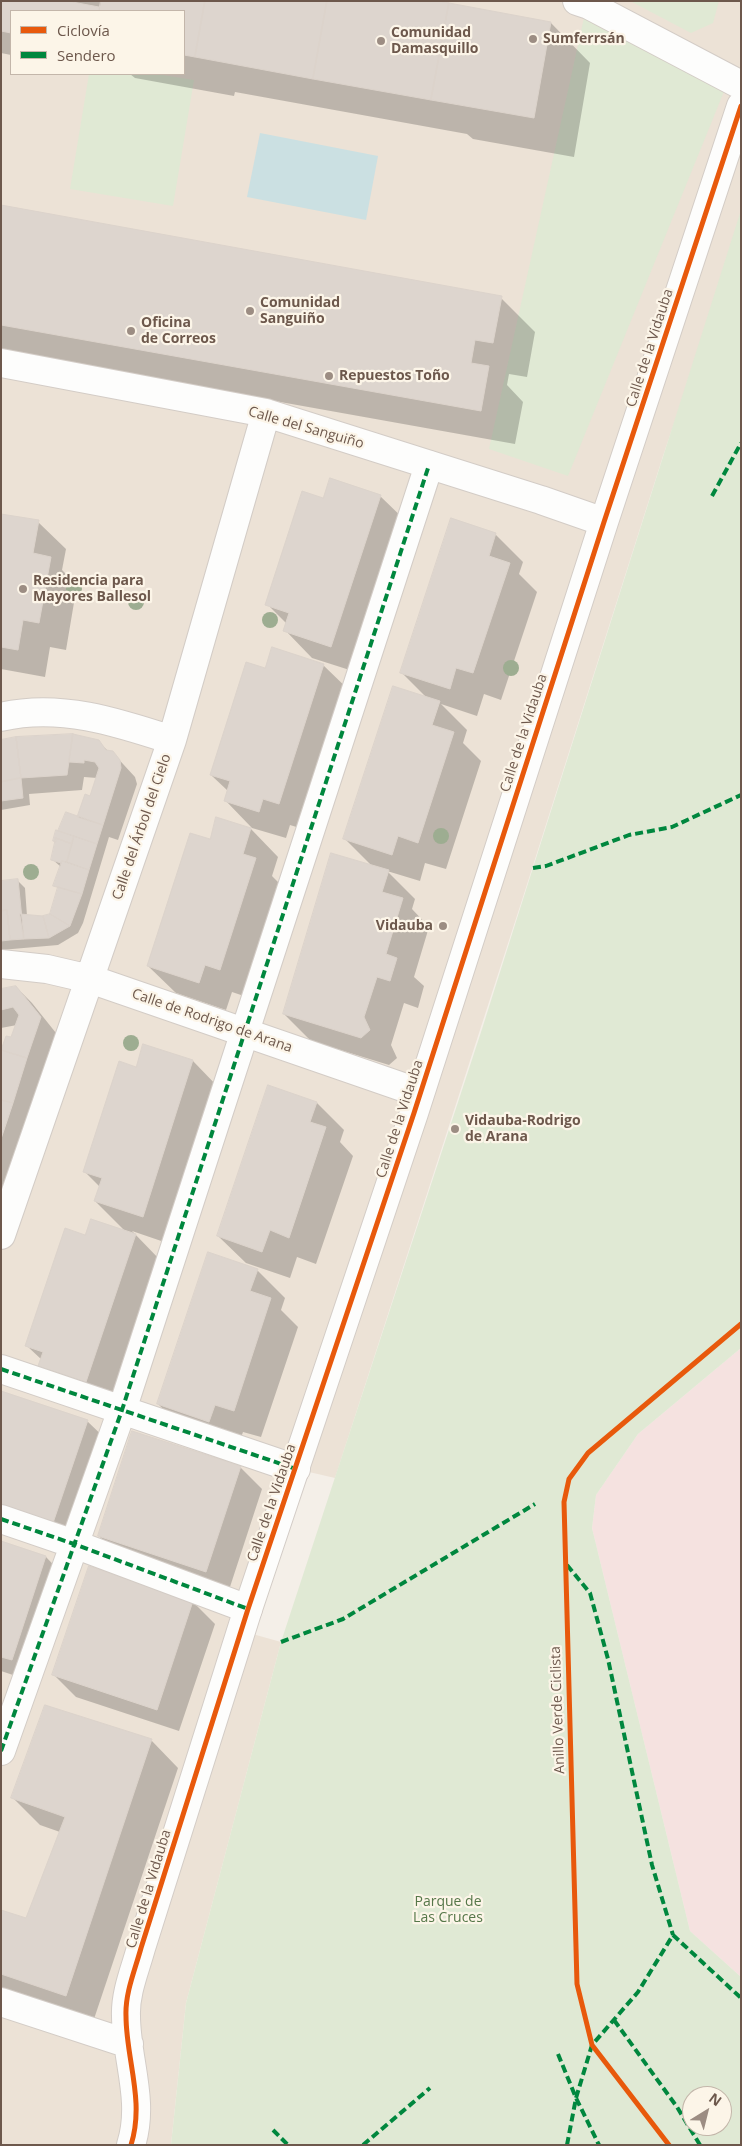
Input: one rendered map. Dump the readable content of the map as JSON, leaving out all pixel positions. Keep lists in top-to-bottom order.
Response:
{
  "streets": {
    "street": [
      "Calle de la Vidauba",
      "Calle del Sanguiño",
      "Calle del Árbol del Cielo",
      "Calle de Rodrigo de Arana"
    ],
    "cycle path": ["Anillo Verde Ciclista"]
  },
  "crossings": [
    ["Calle de la Vidauba", "Calle del Sanguiño"],
    ["Calle de la Vidauba", "Calle de Rodrigo de Arana"],
    ["Calle del Sanguiño", "Calle del Árbol del Cielo"],
    ["Calle del Árbol del Cielo", "Calle de Rodrigo de Arana"]
  ],
  "parks": ["Parque de Las Cruces"],
  "places": [
    "Sumferrsán",
    "Comunidad Damasquillo",
    "Comunidad Sanguiño",
    "Oficina de Correos",
    "Repuestos Toño",
    "Residencia para Mayores Ballesol",
    "Vidauba",
    "Vidauba-Rodrigo de Arana"
  ],
  "legend": ["Ciclovía", "Sendero"],
  "north": "top right"
}
